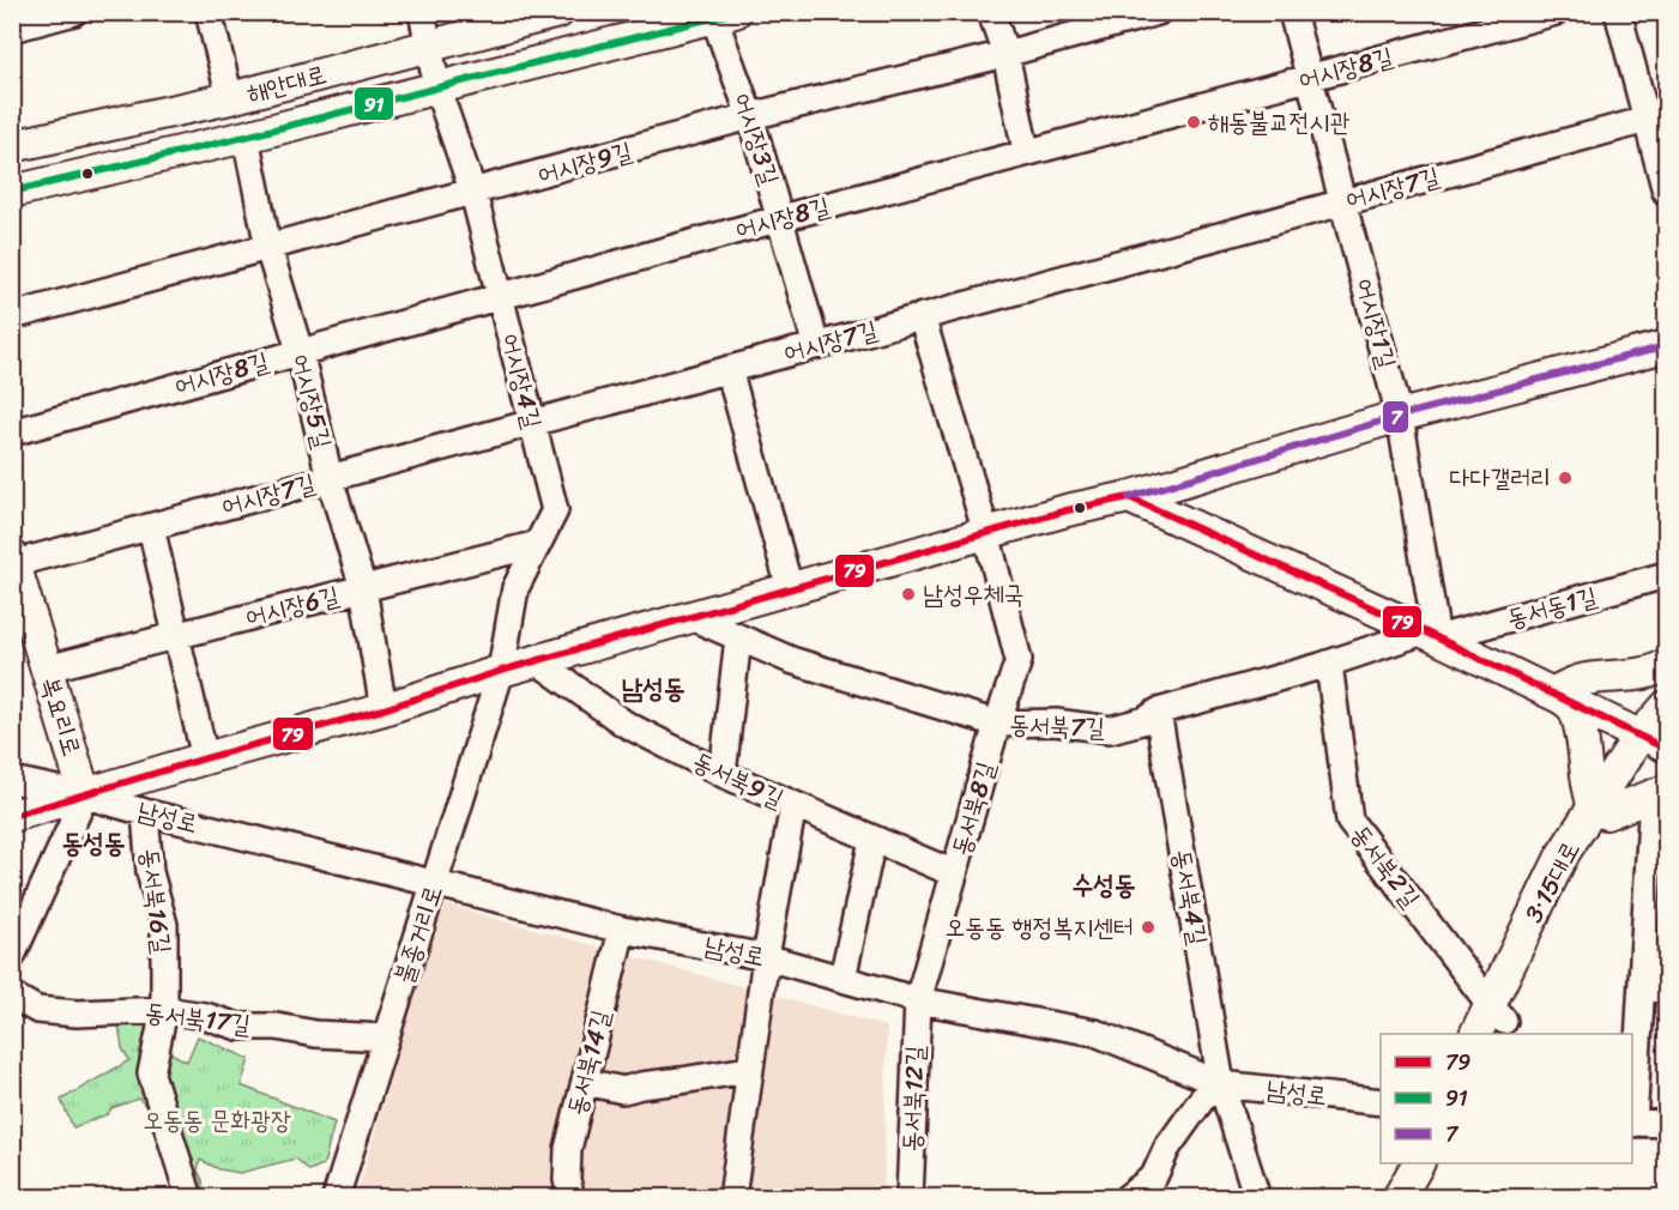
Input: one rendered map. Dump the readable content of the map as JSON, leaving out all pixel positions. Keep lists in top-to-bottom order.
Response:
{
  "streets": {
    "main road": ["해안대로", "복요리로", "3·15대로"],
    "street": [
      "어시장8길",
      "어시장3길",
      "어시장9길",
      "어시장7길",
      "어시장1길",
      "어시장4길",
      "어시장5길",
      "어시장6길",
      "동서동1길",
      "동서북7길",
      "동서북9길",
      "동서북8길",
      "남성로",
      "동서북2길",
      "동서북4길",
      "동서북16길",
      "불종거리로",
      "동서북17길",
      "동서북14길",
      "동서북12길"
    ]
  },
  "crossings": [
    ["어시장8길", "어시장3길"],
    ["어시장8길", "어시장1길"],
    ["어시장8길", "어시장4길"],
    ["어시장8길", "어시장5길"],
    ["해안대로", "어시장3길"],
    ["해안대로", "어시장4길"],
    ["해안대로", "어시장5길"],
    ["어시장3길", "어시장9길"],
    ["어시장3길", "어시장7길"],
    ["어시장9길", "어시장4길"],
    ["어시장9길", "어시장5길"],
    ["어시장7길", "어시장1길"],
    ["어시장7길", "어시장4길"],
    ["어시장7길", "어시장5길"],
    ["어시장7길", "복요리로"],
    ["어시장7길", "동서북8길"],
    ["어시장1길", "동서동1길"],
    ["어시장1길", "동서북7길"],
    ["어시장4길", "어시장6길"],
    ["어시장4길", "불종거리로"],
    ["어시장5길", "어시장6길"],
    ["어시장6길", "복요리로"],
    ["동서동1길", "동서북7길"],
    ["복요리로", "남성로"],
    ["동서북7길", "동서북8길"],
    ["동서북7길", "동서북2길"],
    ["동서북7길", "동서북4길"],
    ["동서북9길", "동서북8길"],
    ["동서북8길", "남성로"],
    ["동서북8길", "동서북12길"],
    ["남성로", "동서북4길"],
    ["남성로", "동서북16길"],
    ["남성로", "불종거리로"],
    ["남성로", "동서북14길"],
    ["남성로", "동서북12길"],
    ["동서북2길", "3·15대로"],
    ["동서북16길", "동서북17길"],
    ["불종거리로", "동서북17길"]
  ],
  "districts": ["남성동", "동성동", "수성동"],
  "parks": ["오동동 문화광장"],
  "places": [
    "해동불교전시관",
    "다다갤러리",
    "남성우체국",
    "오동동 행정복지센터"
  ],
  "lines": ["transit line 91", "transit line 7", "transit line 79"],
  "legend": ["79", "91", "7"]
}
